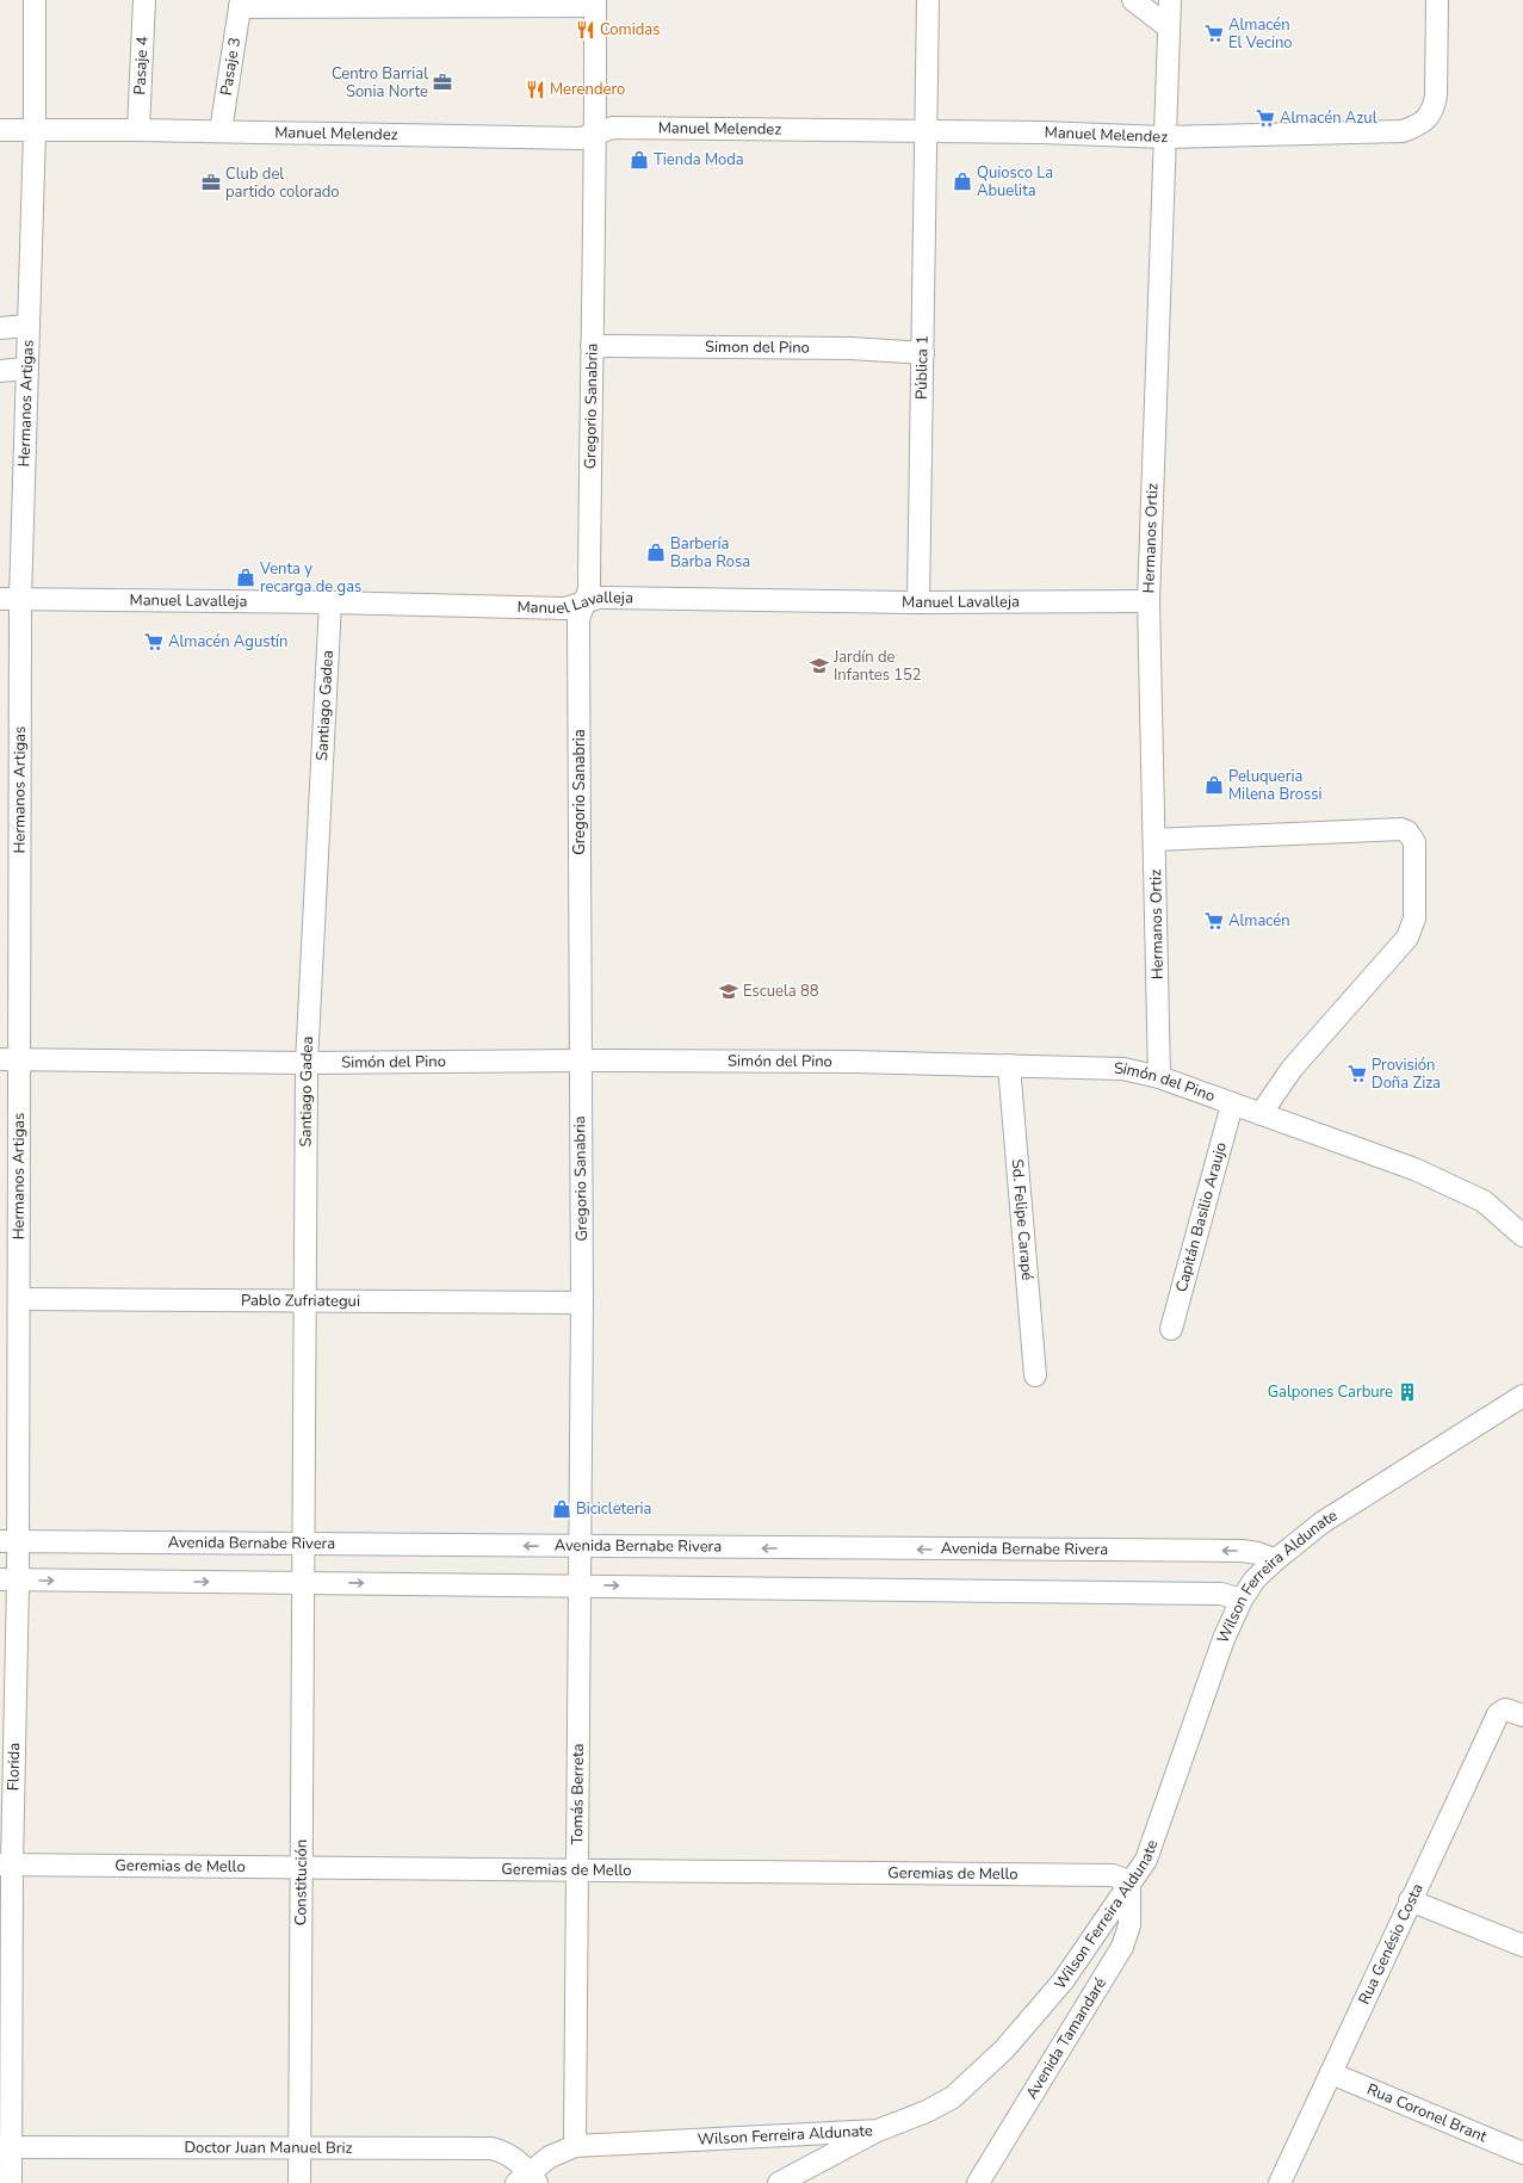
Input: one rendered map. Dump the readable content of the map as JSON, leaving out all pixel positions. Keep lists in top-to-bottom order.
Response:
{
  "streets": {
    "street": [
      "Pasaje 4",
      "Pasaje 3",
      "Manuel Melendez",
      "Simon del Pino",
      "Pública 1",
      "Hermanos Artigas",
      "Gregorio Sanabria",
      "Hermanos Ortiz",
      "Manuel Lavalleja",
      "Santiago Gadea",
      "Simón del Pino",
      "Capitán Basilio Araujo",
      "Sd. Felipe Carapé",
      "Pablo Zufriategui",
      "Avenida Bernabe Rivera",
      "Wilson Ferreira Aldunate",
      "Florida",
      "Tomás Berreta",
      "Geremias de Mello",
      "Constitución",
      "Rua Genésio Costa",
      "Avenida Tamandaré",
      "Rua Coronel Brant",
      "Doctor Juan Manuel Briz"
    ]
  },
  "crossings": [
    ["Pasaje 4", "Manuel Melendez"],
    ["Pasaje 3", "Manuel Melendez"],
    ["Manuel Melendez", "Pública 1"],
    ["Manuel Melendez", "Hermanos Artigas"],
    ["Manuel Melendez", "Gregorio Sanabria"],
    ["Manuel Melendez", "Hermanos Ortiz"],
    ["Simon del Pino", "Pública 1"],
    ["Simon del Pino", "Gregorio Sanabria"],
    ["Pública 1", "Manuel Lavalleja"],
    ["Hermanos Artigas", "Manuel Lavalleja"],
    ["Hermanos Artigas", "Simón del Pino"],
    ["Hermanos Artigas", "Pablo Zufriategui"],
    ["Hermanos Artigas", "Avenida Bernabe Rivera"],
    ["Hermanos Artigas", "Florida"],
    ["Gregorio Sanabria", "Manuel Lavalleja"],
    ["Gregorio Sanabria", "Simón del Pino"],
    ["Gregorio Sanabria", "Pablo Zufriategui"],
    ["Gregorio Sanabria", "Avenida Bernabe Rivera"],
    ["Gregorio Sanabria", "Tomás Berreta"],
    ["Hermanos Ortiz", "Manuel Lavalleja"],
    ["Hermanos Ortiz", "Simón del Pino"],
    ["Manuel Lavalleja", "Santiago Gadea"],
    ["Santiago Gadea", "Simón del Pino"],
    ["Santiago Gadea", "Pablo Zufriategui"],
    ["Santiago Gadea", "Avenida Bernabe Rivera"],
    ["Santiago Gadea", "Constitución"],
    ["Simón del Pino", "Capitán Basilio Araujo"],
    ["Simón del Pino", "Sd. Felipe Carapé"],
    ["Avenida Bernabe Rivera", "Wilson Ferreira Aldunate"],
    ["Wilson Ferreira Aldunate", "Tomás Berreta"],
    ["Wilson Ferreira Aldunate", "Geremias de Mello"],
    ["Wilson Ferreira Aldunate", "Avenida Tamandaré"],
    ["Wilson Ferreira Aldunate", "Doctor Juan Manuel Briz"],
    ["Florida", "Geremias de Mello"],
    ["Florida", "Doctor Juan Manuel Briz"],
    ["Tomás Berreta", "Geremias de Mello"],
    ["Geremias de Mello", "Constitución"],
    ["Geremias de Mello", "Avenida Tamandaré"],
    ["Constitución", "Doctor Juan Manuel Briz"],
    ["Rua Genésio Costa", "Rua Coronel Brant"]
  ],
  "places": {
    "restaurant": ["Comidas", "Merendero"],
    "supermarket": [
      "Almacén El Vecino",
      "Almacén Azul",
      "Almacén Agustín",
      "Almacén",
      "Provisión Doña Ziza"
    ],
    "office": ["Centro Barrial Sonia Norte", "Club del partido colorado"],
    "shop": [
      "Tienda Moda",
      "Quiosco La Abuelita",
      "Barbería Barba Rosa",
      "Venta y recarga de gas",
      "Peluqueria Milena Brossi",
      "Bicicleteria"
    ],
    "school or university": ["Jardín de Infantes 152", "Escuela 88"],
    "building": ["Galpones Carbure"]
  }
}
